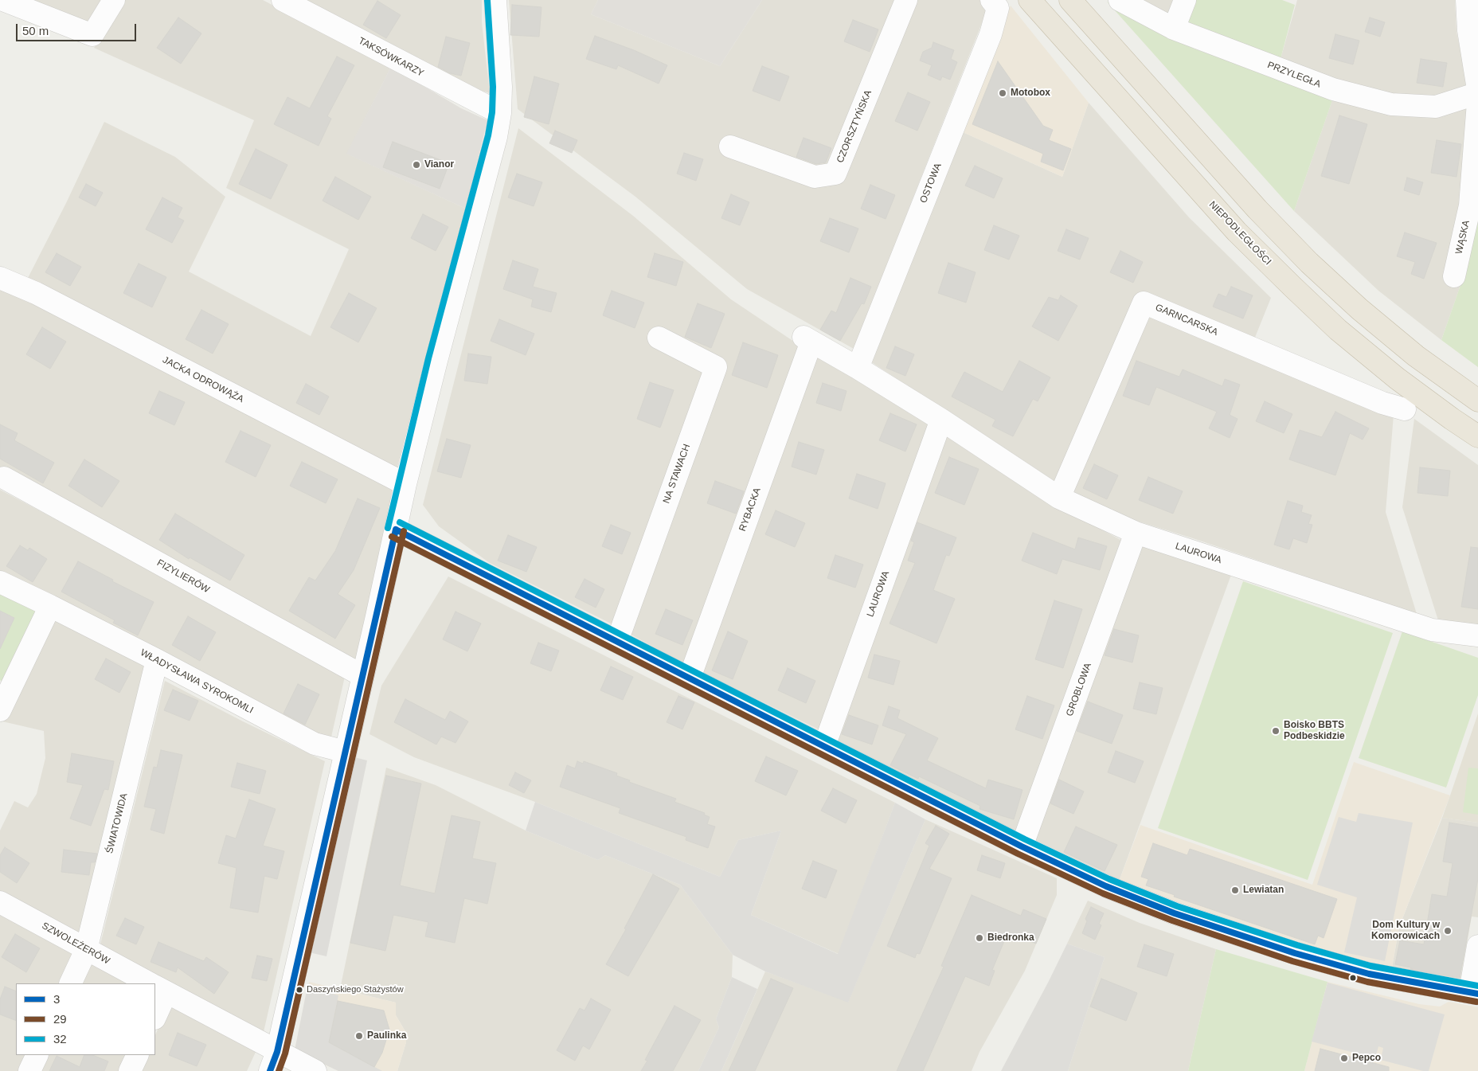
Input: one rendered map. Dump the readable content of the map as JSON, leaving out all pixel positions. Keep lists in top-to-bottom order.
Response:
{
  "streets": {
    "highway": ["NIEPODLEGŁOŚCI"],
    "street": [
      "TAKSÓWKARZY",
      "PRZYLEGŁA",
      "CZORSZTYŃSKA",
      "OSTOWA",
      "WĄSKA",
      "GARNCARSKA",
      "JACKA ODROWĄŻA",
      "NA STAWACH",
      "RYBACKA",
      "LAUROWA",
      "FIZYLIERÓW",
      "WŁADYSŁAWA SYROKOMLI",
      "GROBLOWA",
      "ŚWIATOWIDA",
      "SZWOLEŻERÓW"
    ]
  },
  "crossings": [
    ["OSTOWA", "LAUROWA"],
    ["GARNCARSKA", "LAUROWA"],
    ["RYBACKA", "LAUROWA"],
    ["LAUROWA", "GROBLOWA"],
    ["WŁADYSŁAWA SYROKOMLI", "ŚWIATOWIDA"],
    ["ŚWIATOWIDA", "SZWOLEŻERÓW"]
  ],
  "places": [
    "Motobox",
    "Vianor",
    "Boisko BBTS Podbeskidzie",
    "Lewiatan",
    "Dom Kultury w Komorowicach",
    "Biedronka",
    "Daszyńskiego Stażystów",
    "Paulinka",
    "Pepco"
  ],
  "lines": ["transit line 32", "transit line 3", "transit line 29"],
  "legend": ["3", "29", "32"],
  "scale_bar": "50 m"
}
